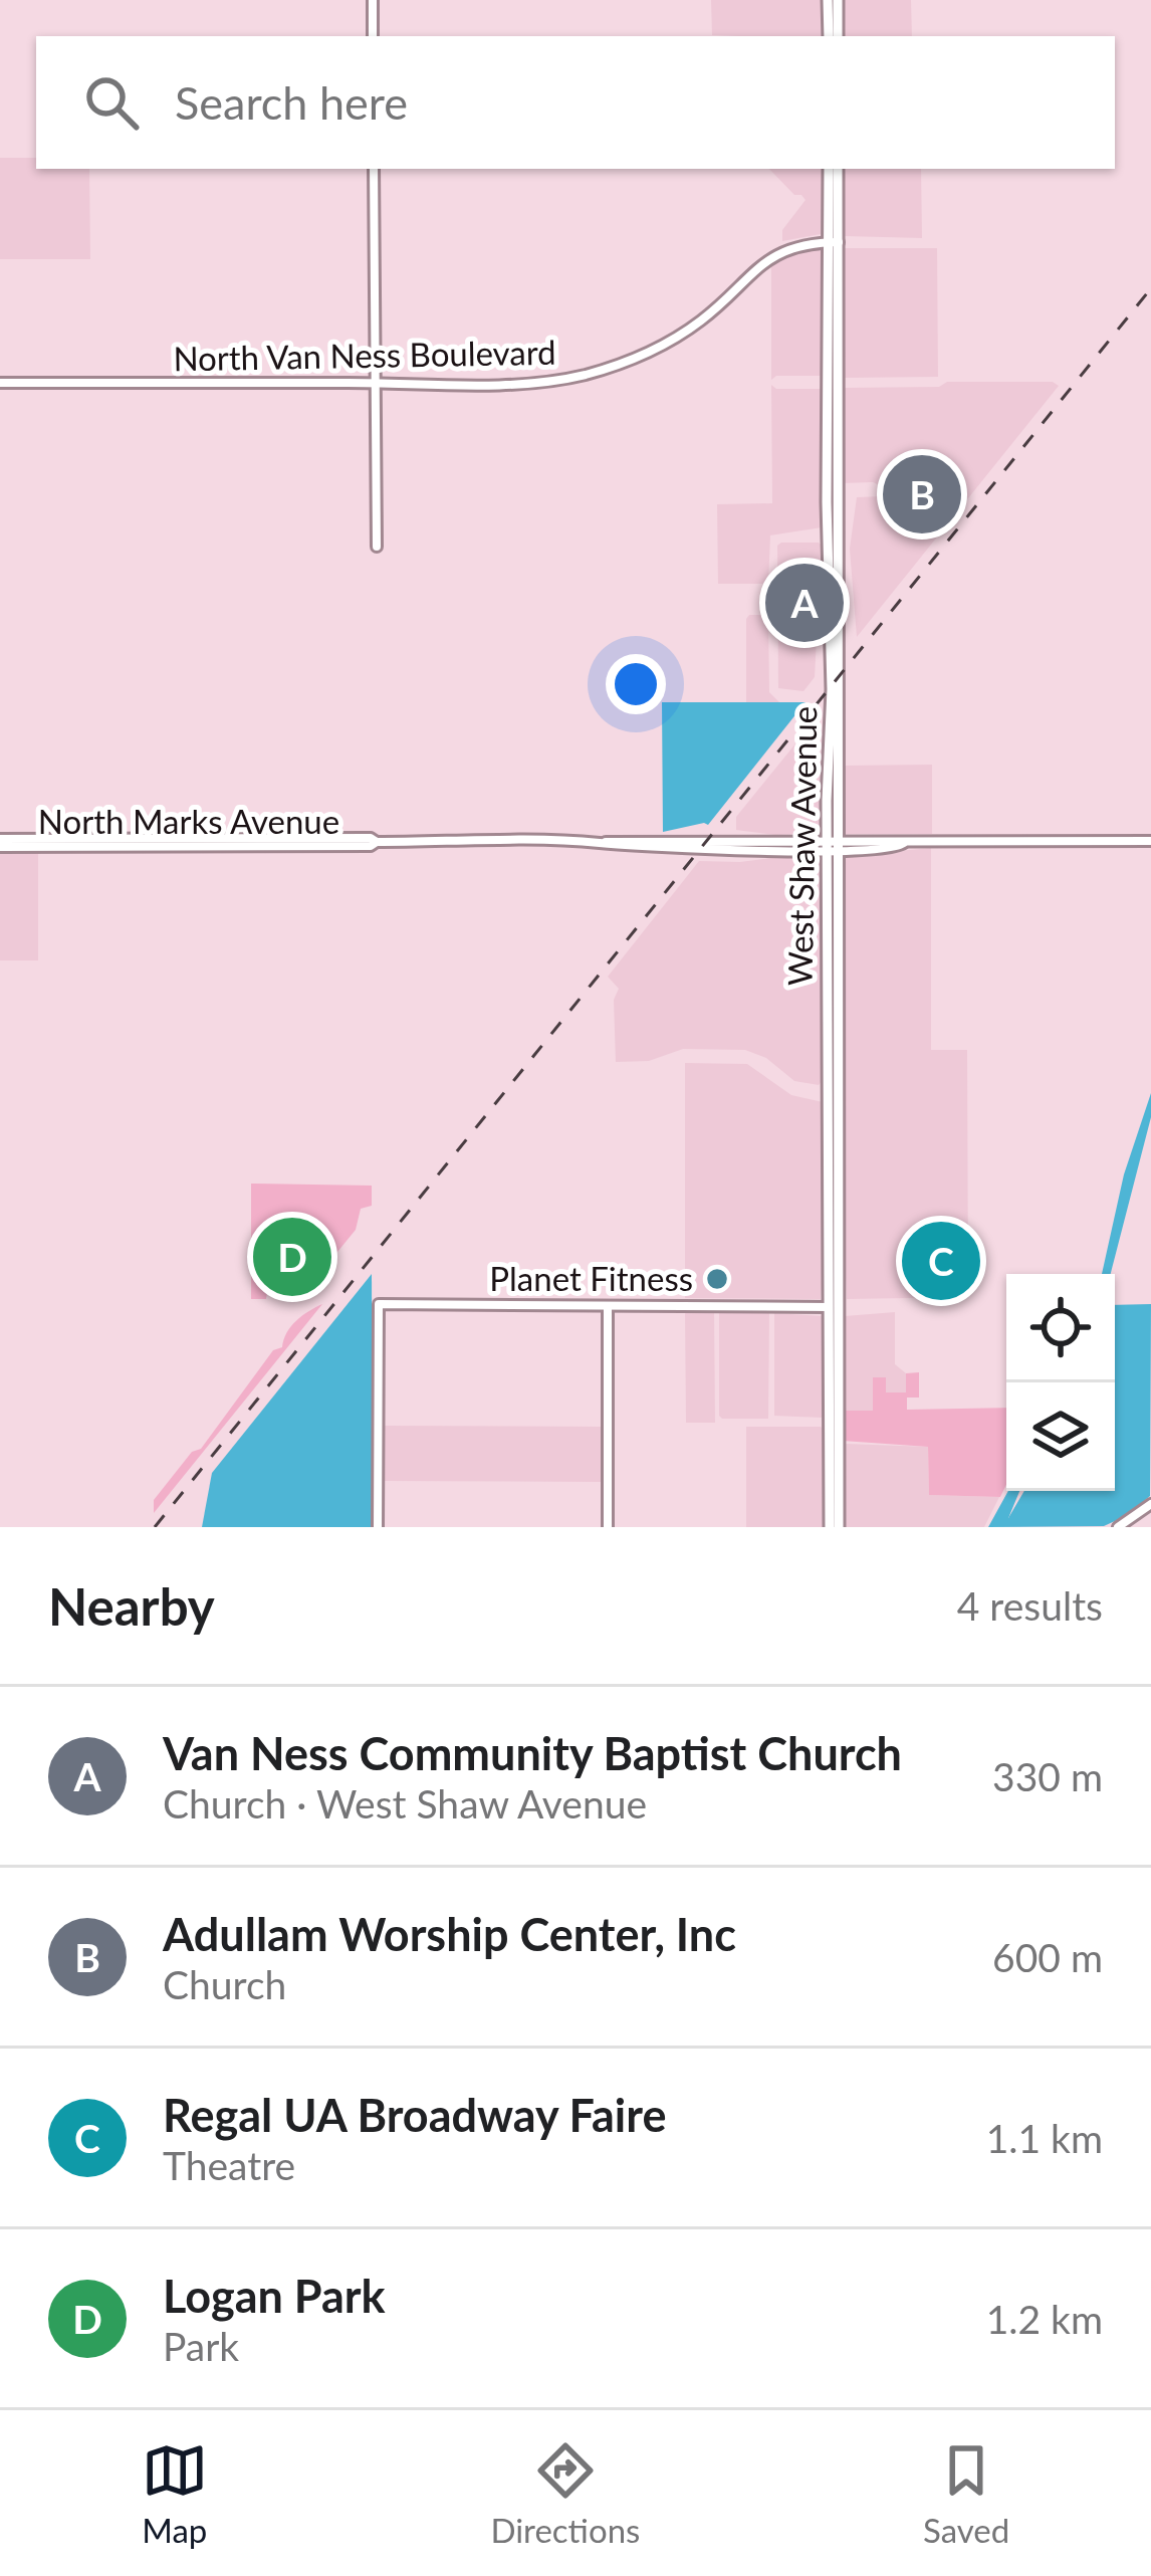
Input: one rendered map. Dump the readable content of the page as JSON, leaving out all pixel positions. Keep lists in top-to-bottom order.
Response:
{
  "streets": {
    "main road": ["West Shaw Avenue"],
    "street": ["North Van Ness Boulevard", "North Marks Avenue"]
  },
  "crossings": [
    ["North Van Ness Boulevard", "West Shaw Avenue"],
    ["North Marks Avenue", "West Shaw Avenue"]
  ],
  "places": ["Planet Fitness"],
  "page": {
    "search": "Search here",
    "pins": [
      "B",
      "A",
      "D",
      "C"
    ],
    "heading": ["Nearby", "4 results"],
    "list": [
      {
        "mark": "A",
        "name": "Van Ness Community Baptist Church",
        "note": "Church · West Shaw Avenue",
        "value": "330 m"
      },
      {
        "mark": "B",
        "name": "Adullam Worship Center, Inc",
        "note": "Church",
        "value": "600 m"
      },
      {
        "mark": "C",
        "name": "Regal UA Broadway Faire",
        "note": "Theatre",
        "value": "1.1 km"
      },
      {
        "mark": "D",
        "name": "Logan Park",
        "note": "Park",
        "value": "1.2 km"
      }
    ],
    "nav": ["Map", "Directions", "Saved"]
  }
}
